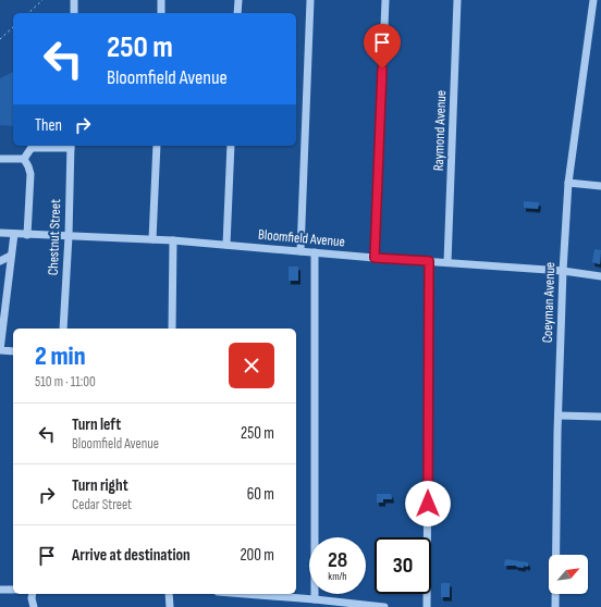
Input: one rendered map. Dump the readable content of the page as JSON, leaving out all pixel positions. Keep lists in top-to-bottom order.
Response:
{
  "streets": {
    "street": [
      "Raymond Avenue",
      "Chestnut Street",
      "Bloomfield Avenue",
      "Coeyman Avenue"
    ]
  },
  "crossings": [
    ["Raymond Avenue", "Bloomfield Avenue"],
    ["Chestnut Street", "Bloomfield Avenue"],
    ["Bloomfield Avenue", "Coeyman Avenue"]
  ],
  "north": "top right",
  "page": {
    "turn": ["250 m", "Bloomfield Avenue"],
    "then": "Then",
    "heading": ["2 min", "510 m · 11:00"],
    "list": [
      {
        "name": "Turn left",
        "note": "Bloomfield Avenue",
        "value": "250 m"
      },
      {
        "name": "Turn right",
        "note": "Cedar Street",
        "value": "60 m"
      },
      {
        "name": "Arrive at destination",
        "value": "200 m"
      }
    ],
    "speed": "28 km/h",
    "limit": "30"
  }
}
